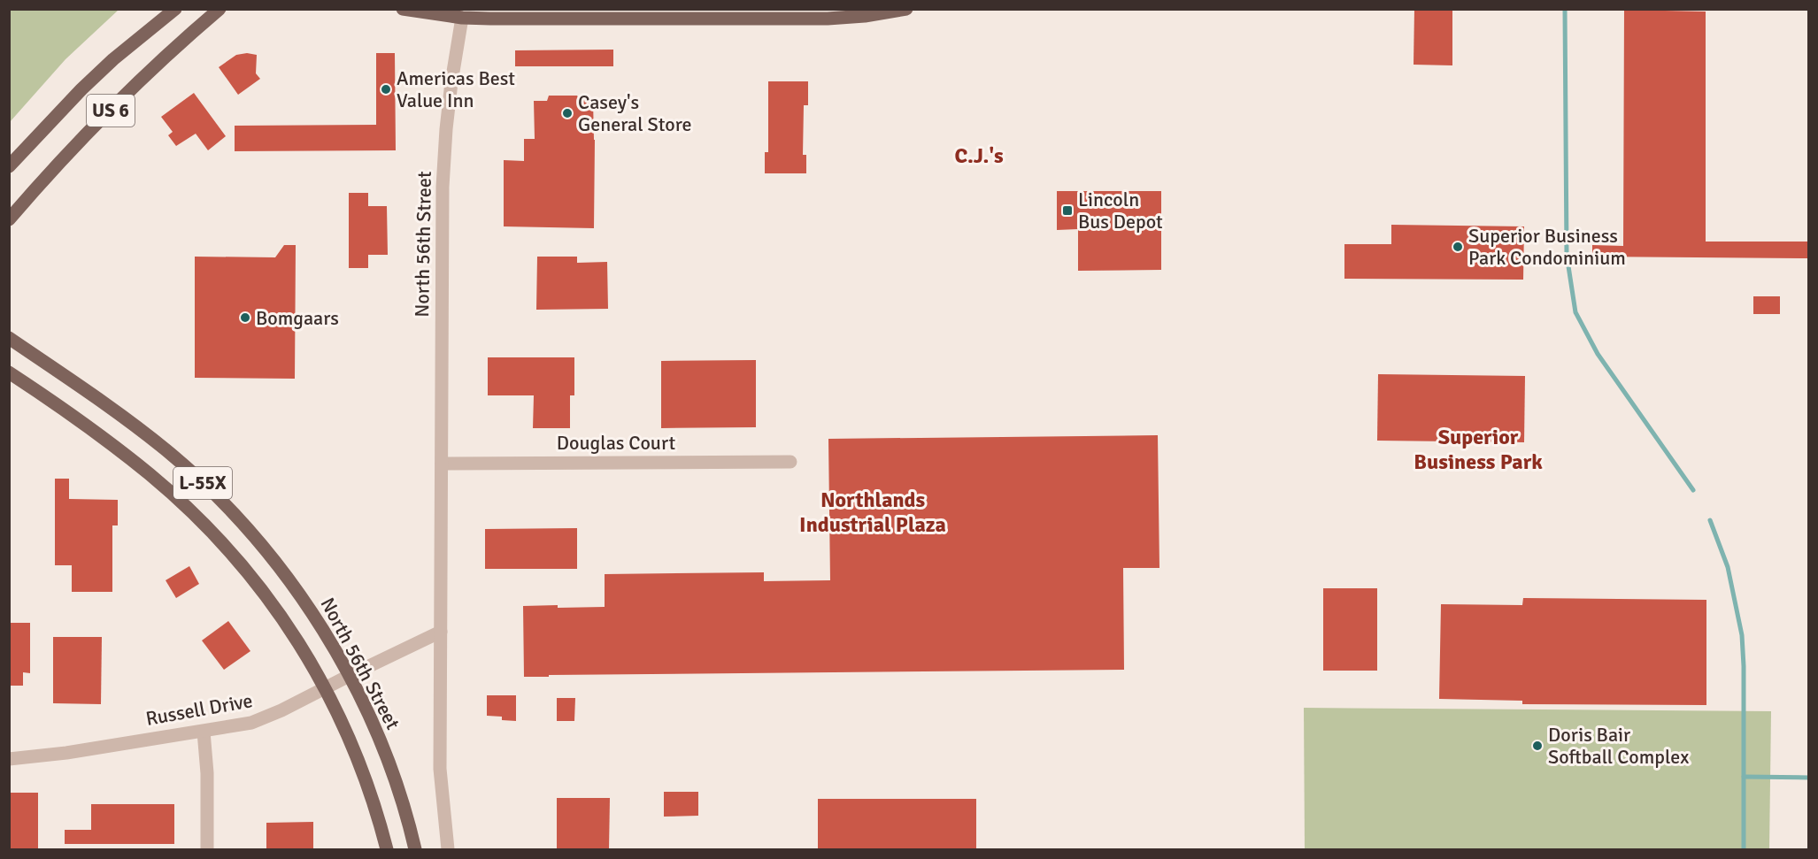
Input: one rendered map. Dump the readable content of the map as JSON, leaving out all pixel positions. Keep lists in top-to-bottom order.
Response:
{
  "streets": {
    "main road": ["US 6", "North 56th Street", "L-55X"],
    "street": ["Douglas Court", "Russell Drive"]
  },
  "crossings": [
    ["North 56th Street", "Douglas Court"],
    ["North 56th Street", "Russell Drive"],
    ["L-55X", "Russell Drive"]
  ],
  "districts": ["C.J.'s", "Superior Business Park", "Northlands Industrial Plaza"],
  "places": {
    "other": [
      "Americas Best Value Inn",
      "Casey's General Store",
      "Superior Business Park Condominium",
      "Bomgaars",
      "Doris Bair Softball Complex"
    ],
    "transit": ["Lincoln Bus Depot"]
  }
}
